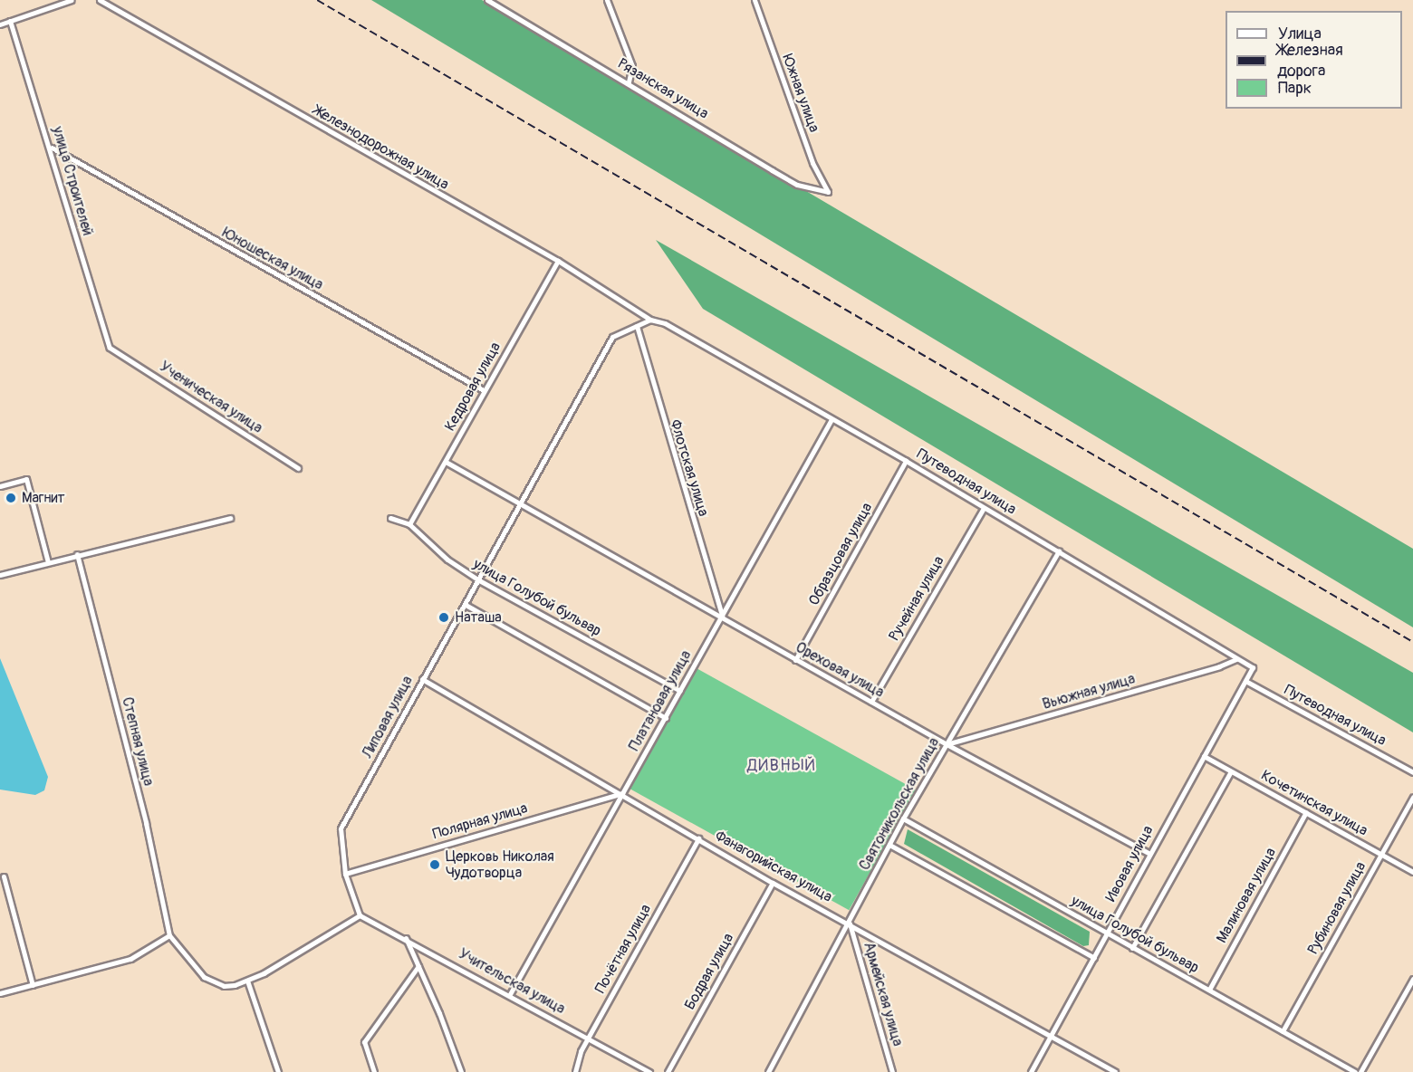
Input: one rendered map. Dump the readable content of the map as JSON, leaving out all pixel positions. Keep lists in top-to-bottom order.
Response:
{
  "streets": {
    "street": [
      "Рязанская улица",
      "Южная улица",
      "Железнодорожная улица",
      "улица Строителей",
      "Юношеская улица",
      "Кедровая улица",
      "Ученическая улица",
      "Флотская улица",
      "Путеводная улица",
      "Образцовая улица",
      "улица Голубой бульвар",
      "Ручейная улица",
      "Ореховая улица",
      "Вьюжная улица",
      "Платановая улица",
      "Липовая улица",
      "Степная улица",
      "Кочетинская улица",
      "Святоникольская улица",
      "Полярная улица",
      "Ивовая улица",
      "Фанагорийская улица",
      "Малиновая улица",
      "Рубиновая улица",
      "Почётная улица",
      "Бодрая улица",
      "Учительская улица",
      "Армейская улица"
    ]
  },
  "crossings": [
    ["Рязанская улица", "Южная улица"],
    ["Железнодорожная улица", "Кедровая улица"],
    ["Железнодорожная улица", "Путеводная улица"],
    ["улица Строителей", "Юношеская улица"],
    ["улица Строителей", "Ученическая улица"],
    ["Юношеская улица", "Кедровая улица"],
    ["Кедровая улица", "улица Голубой бульвар"],
    ["Кедровая улица", "Ореховая улица"],
    ["Флотская улица", "Ореховая улица"],
    ["Флотская улица", "Платановая улица"],
    ["Флотская улица", "Липовая улица"],
    ["Путеводная улица", "Образцовая улица"],
    ["Путеводная улица", "Ручейная улица"],
    ["Путеводная улица", "Вьюжная улица"],
    ["Путеводная улица", "Платановая улица"],
    ["Путеводная улица", "Святоникольская улица"],
    ["Путеводная улица", "Ивовая улица"],
    ["Образцовая улица", "Ореховая улица"],
    ["улица Голубой бульвар", "Платановая улица"],
    ["улица Голубой бульвар", "Липовая улица"],
    ["улица Голубой бульвар", "Святоникольская улица"],
    ["улица Голубой бульвар", "Ивовая улица"],
    ["улица Голубой бульвар", "Малиновая улица"],
    ["улица Голубой бульвар", "Рубиновая улица"],
    ["Ручейная улица", "Ореховая улица"],
    ["Ореховая улица", "Вьюжная улица"],
    ["Ореховая улица", "Платановая улица"],
    ["Ореховая улица", "Липовая улица"],
    ["Ореховая улица", "Святоникольская улица"],
    ["Ореховая улица", "Ивовая улица"],
    ["Вьюжная улица", "Святоникольская улица"],
    ["Платановая улица", "Полярная улица"],
    ["Платановая улица", "Фанагорийская улица"],
    ["Платановая улица", "Учительская улица"],
    ["Липовая улица", "Полярная улица"],
    ["Липовая улица", "Фанагорийская улица"],
    ["Липовая улица", "Учительская улица"],
    ["Кочетинская улица", "Ивовая улица"],
    ["Кочетинская улица", "Малиновая улица"],
    ["Кочетинская улица", "Рубиновая улица"],
    ["Святоникольская улица", "Фанагорийская улица"],
    ["Святоникольская улица", "Армейская улица"],
    ["Полярная улица", "Фанагорийская улица"],
    ["Ивовая улица", "Фанагорийская улица"],
    ["Фанагорийская улица", "Почётная улица"],
    ["Фанагорийская улица", "Бодрая улица"],
    ["Фанагорийская улица", "Армейская улица"],
    ["Почётная улица", "Учительская улица"]
  ],
  "districts": ["ДИВНЫЙ"],
  "places": ["Магнит", "Наташа", "Церковь Николая Чудотворца"],
  "legend": ["Улица", "Железная дорога", "Парк"]
}
